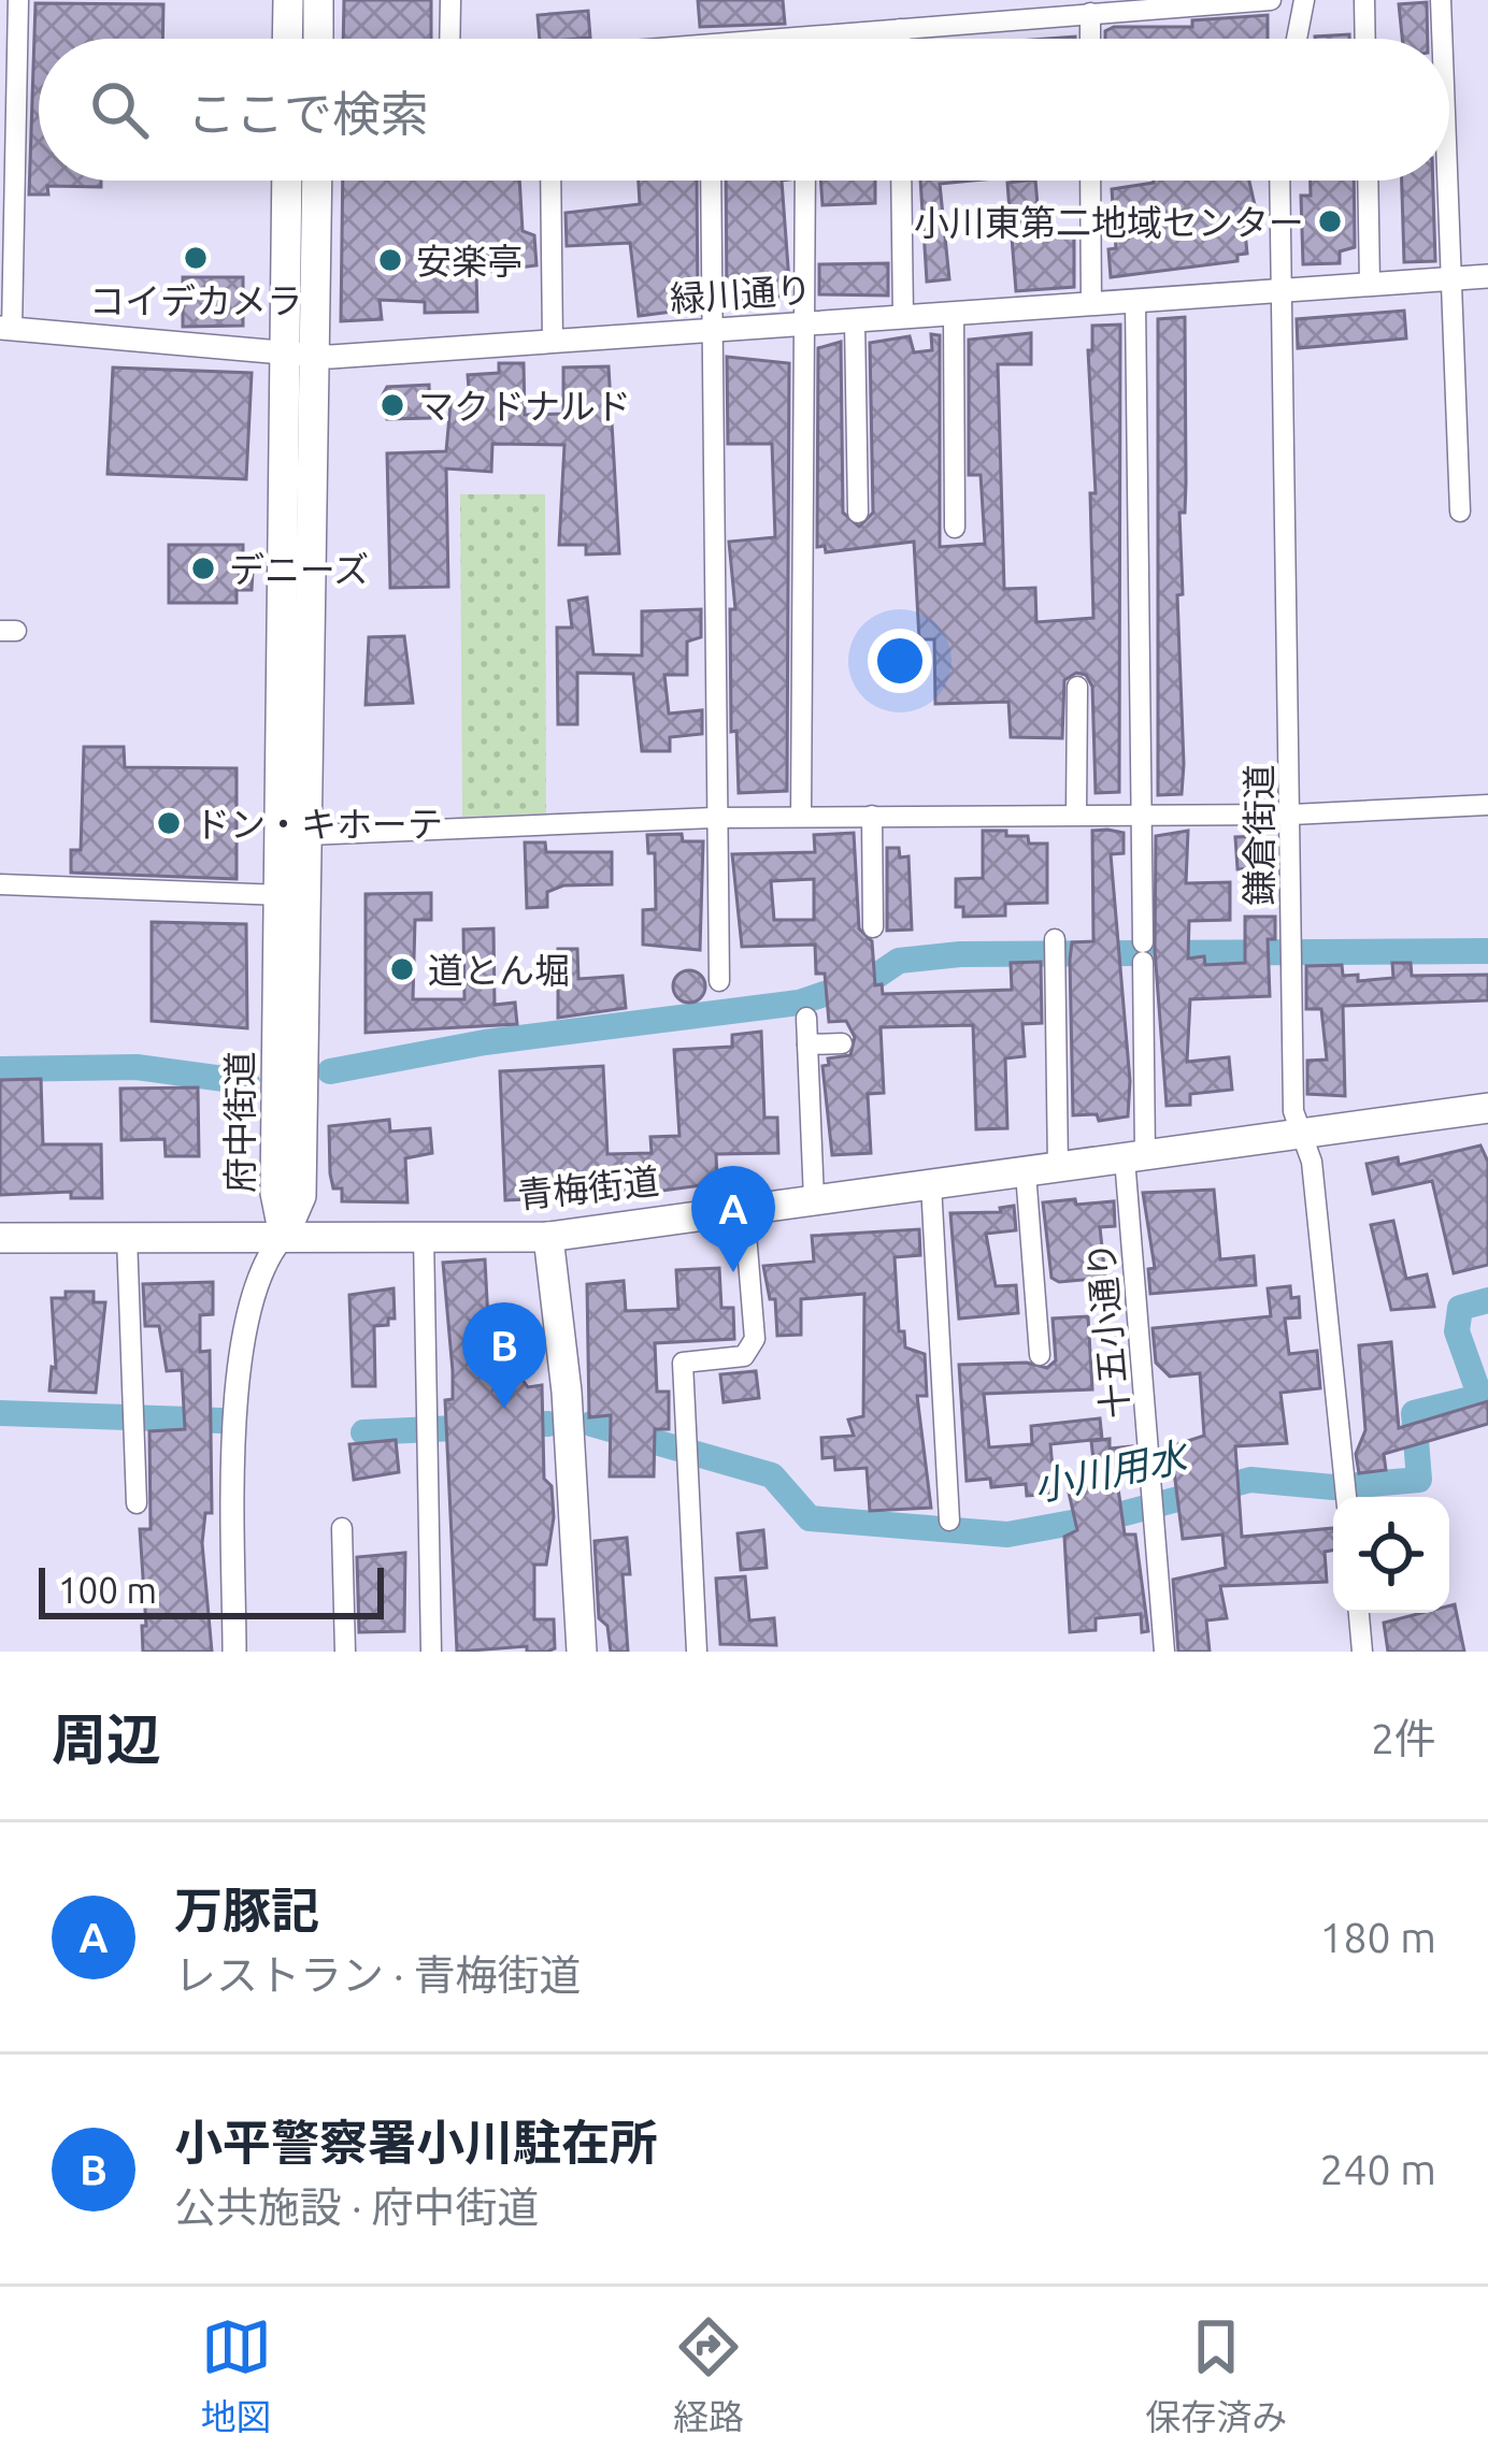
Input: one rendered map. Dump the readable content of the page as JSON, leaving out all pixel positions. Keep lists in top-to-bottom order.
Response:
{
  "streets": {
    "main road": ["府中街道", "青梅街道"],
    "street": ["緑川通り", "鎌倉街道", "十五小通り"]
  },
  "crossings": [
    ["緑川通り", "鎌倉街道"],
    ["緑川通り", "府中街道"],
    ["緑川通り", "十五小通り"],
    ["鎌倉街道", "青梅街道"],
    ["府中街道", "青梅街道"],
    ["青梅街道", "十五小通り"]
  ],
  "water": ["小川用水"],
  "places": [
    "小川東第二地域センター",
    "コイデカメラ",
    "安楽亭",
    "マクドナルド",
    "デニーズ",
    "ドン・キホーテ",
    "道とん堀"
  ],
  "scale_bar": "100 m",
  "page": {
    "search": "ここで検索",
    "pins": ["A", "B"],
    "scale": "100 m",
    "heading": ["周辺", "2件"],
    "list": [
      {
        "mark": "A",
        "name": "万豚記",
        "note": "レストラン · 青梅街道",
        "value": "180 m"
      },
      {
        "mark": "B",
        "name": "小平警察署小川駐在所",
        "note": "公共施設 · 府中街道",
        "value": "240 m"
      }
    ],
    "nav": ["地図", "経路", "保存済み"]
  }
}
